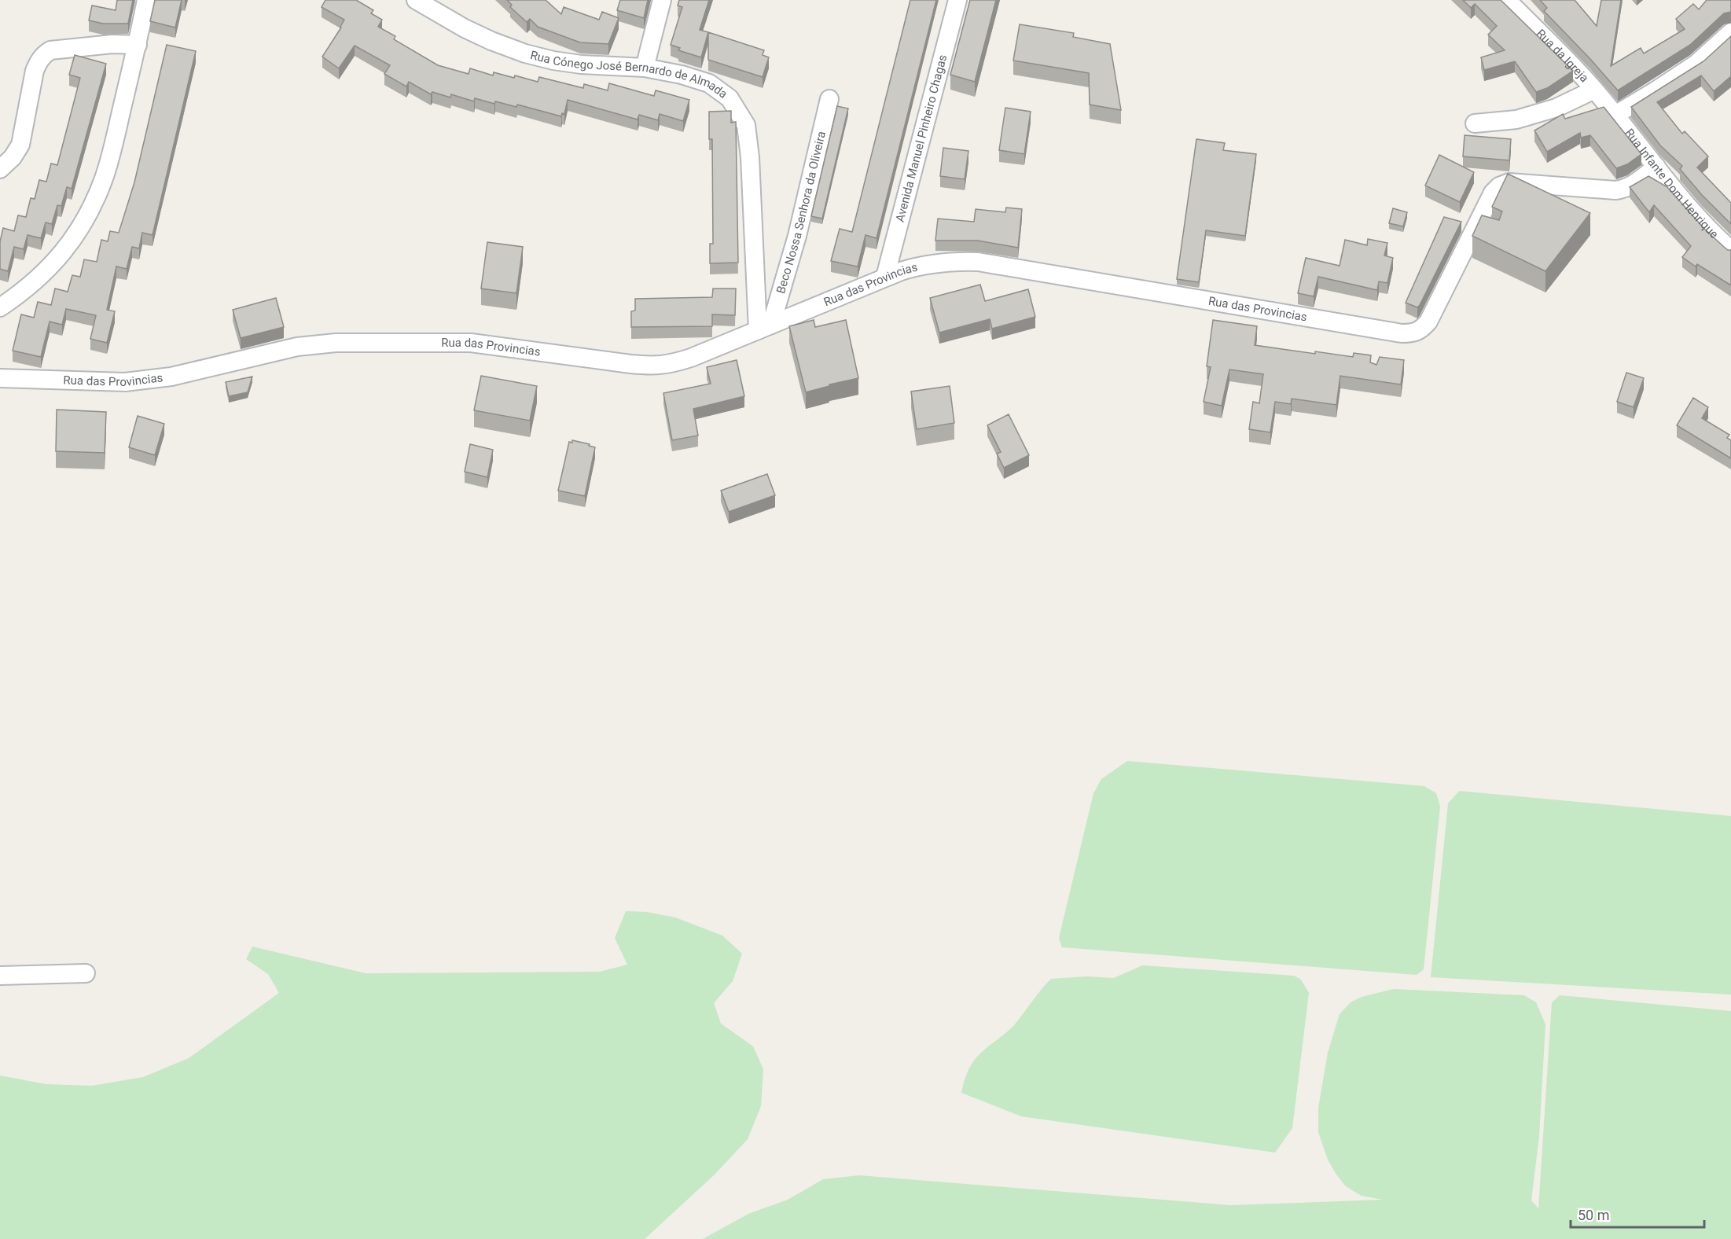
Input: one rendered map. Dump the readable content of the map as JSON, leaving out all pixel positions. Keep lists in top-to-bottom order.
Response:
{
  "streets": {
    "street": [
      "Rua da Igreja",
      "Rua Cónego José Bernardo de Almada",
      "Avenida Manuel Pinheiro Chagas",
      "Rua Infante Dom Henrique",
      "Beco Nossa Senhora da Oliveira",
      "Rua das Provincias"
    ]
  },
  "crossings": [
    ["Rua da Igreja", "Rua Infante Dom Henrique"],
    ["Rua Cónego José Bernardo de Almada", "Beco Nossa Senhora da Oliveira"],
    ["Rua Cónego José Bernardo de Almada", "Rua das Provincias"],
    ["Avenida Manuel Pinheiro Chagas", "Rua das Provincias"],
    ["Rua Infante Dom Henrique", "Rua das Provincias"],
    ["Beco Nossa Senhora da Oliveira", "Rua das Provincias"]
  ],
  "scale_bar": "50 m"
}
